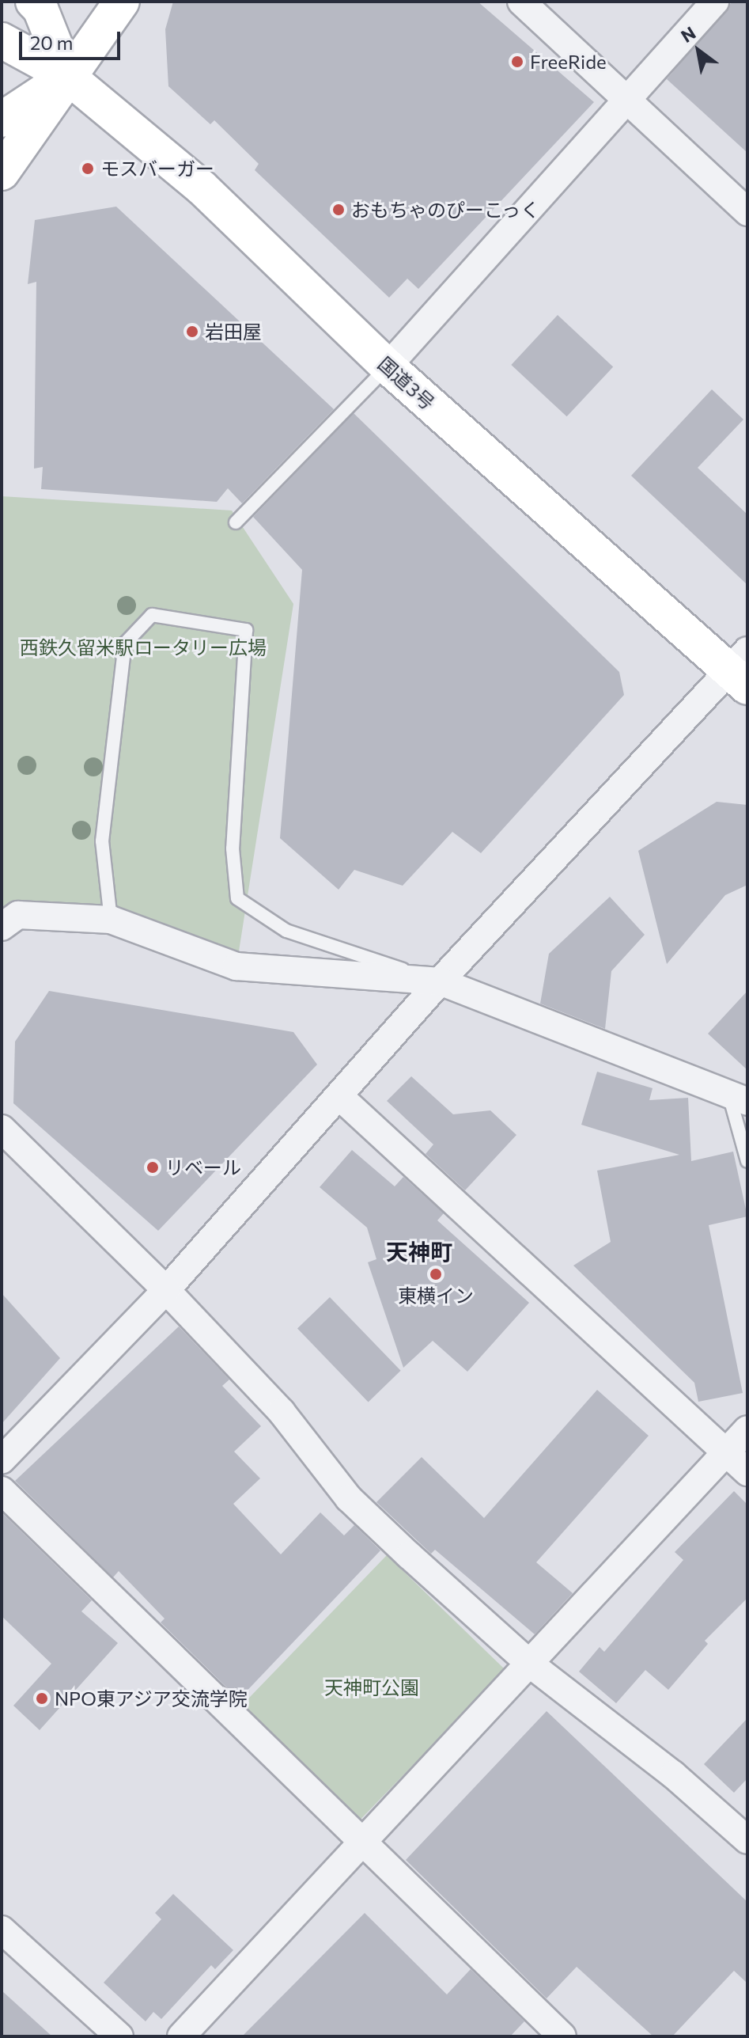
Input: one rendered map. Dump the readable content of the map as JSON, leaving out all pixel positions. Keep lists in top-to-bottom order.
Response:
{
  "streets": {
    "highway": ["国道3号"]
  },
  "districts": ["天神町"],
  "parks": ["西鉄久留米駅ロータリー広場", "天神町公園"],
  "places": [
    "FreeRide",
    "モスバーガー",
    "おもちゃのぴーこっく",
    "岩田屋",
    "リベール",
    "東横イン",
    "NPO東アジア交流学院"
  ],
  "scale_bar": "20 m",
  "north": "top left"
}
